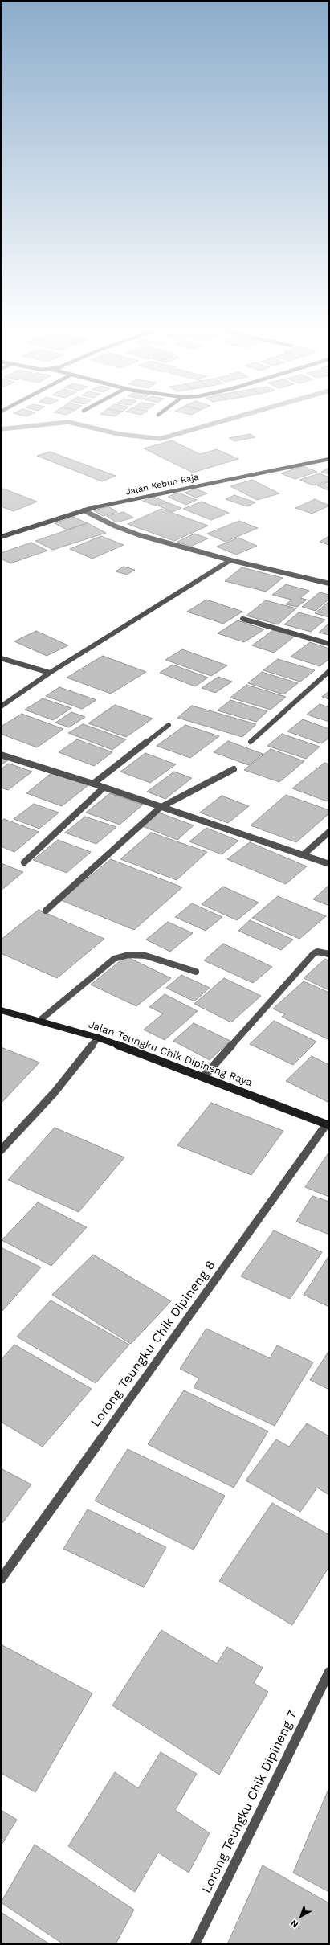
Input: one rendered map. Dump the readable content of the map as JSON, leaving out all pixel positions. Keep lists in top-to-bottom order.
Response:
{
  "streets": {
    "street": [
      "Jalan Kebun Raja",
      "Jalan Teungku Chik Dipineng Raya",
      "Lorong Teungku Chik Dipineng 8",
      "Lorong Teungku Chik Dipineng 7"
    ]
  },
  "crossings": [
    ["Jalan Teungku Chik Dipineng Raya", "Lorong Teungku Chik Dipineng 8"]
  ],
  "north": "bottom left"
}
